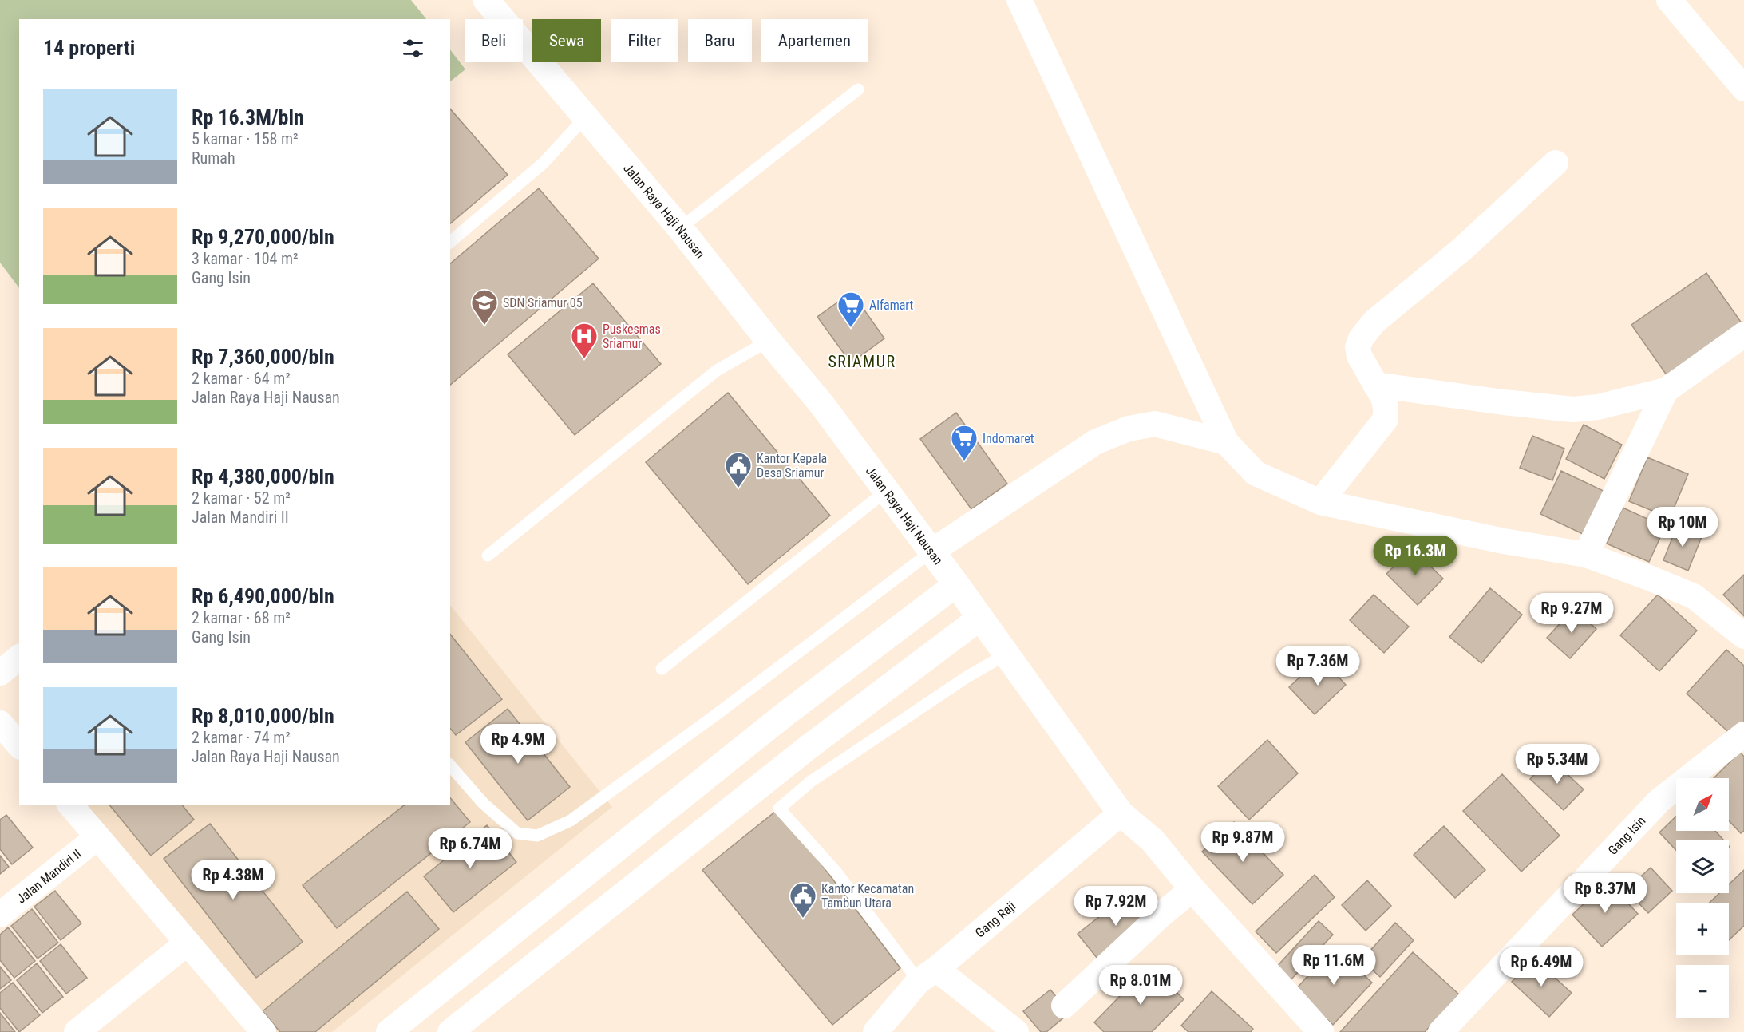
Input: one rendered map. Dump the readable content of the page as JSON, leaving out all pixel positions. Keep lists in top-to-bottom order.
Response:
{
  "streets": {
    "street": [
      "Jalan Raya Haji Nausan",
      "Gang Isin",
      "Jalan Mandiri II",
      "Gang Raji"
    ]
  },
  "crossings": [
    ["Jalan Raya Haji Nausan", "Gang Raji"]
  ],
  "districts": ["SRIAMUR"],
  "places": {
    "school or university": ["SDN Sriamur 05"],
    "supermarket": ["Alfamart", "Indomaret"],
    "hospital": ["Puskesmas Sriamur"],
    "public building": ["Kantor Kepala Desa Sriamur", "Kantor Kecamatan Tambun Utara"]
  },
  "north": "top right",
  "page": {
    "chip": [
      "Beli",
      "Sewa",
      "Filter",
      "Baru",
      "Apartemen"
    ],
    "heading": "14 properti",
    "list": [
      {
        "name": "Rp 16.3M/bln",
        "note": "5 kamar · 158 m² · Rumah"
      },
      {
        "name": "Rp 9,270,000/bln",
        "note": "3 kamar · 104 m² · Gang Isin"
      },
      {
        "name": "Rp 7,360,000/bln",
        "note": "2 kamar · 64 m² · Jalan Raya Haji Nausan"
      },
      {
        "name": "Rp 4,380,000/bln",
        "note": "2 kamar · 52 m² · Jalan Mandiri II"
      },
      {
        "name": "Rp 6,490,000/bln",
        "note": "2 kamar · 68 m² · Gang Isin"
      },
      {
        "name": "Rp 8,010,000/bln",
        "note": "2 kamar · 74 m² · Jalan Raya Haji Nausan"
      }
    ],
    "price": [
      "Rp 10M",
      "Rp 16.3M",
      "Rp 9.27M",
      "Rp 7.36M",
      "Rp 4.9M",
      "Rp 5.34M",
      "Rp 9.87M",
      "Rp 6.74M",
      "Rp 4.38M",
      "Rp 8.37M",
      "Rp 7.92M",
      "Rp 11.6M",
      "Rp 6.49M",
      "Rp 8.01M"
    ],
    "map_buttons": ["+", "−"]
  }
}
